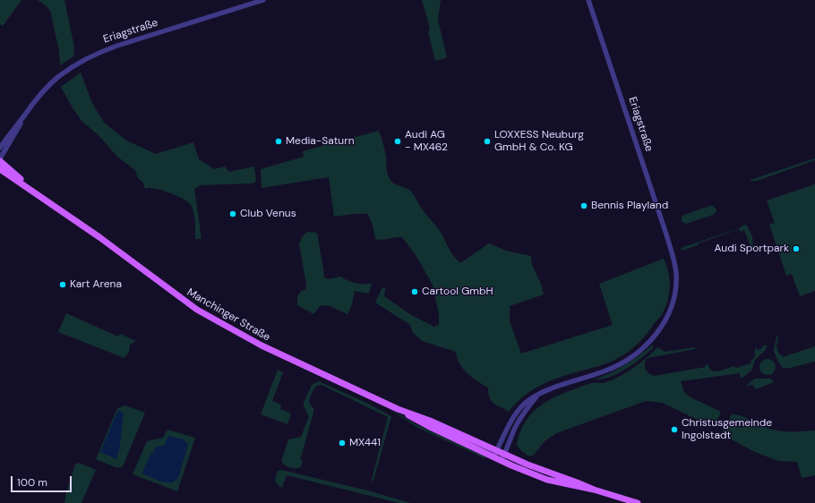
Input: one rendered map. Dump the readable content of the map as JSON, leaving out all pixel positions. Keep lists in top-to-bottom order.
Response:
{
  "streets": {
    "main road": ["Manchinger Straße"],
    "street": ["Eriagstraße"]
  },
  "crossings": [
    ["Eriagstraße", "Manchinger Straße"]
  ],
  "places": [
    "Media-Saturn",
    "Audi AG - MX462",
    "LOXXESS Neuburg GmbH & Co. KG",
    "Bennis Playland",
    "Club Venus",
    "Audi Sportpark",
    "Kart Arena",
    "Cartool GmbH",
    "Christusgemeinde Ingolstadt",
    "MX441"
  ],
  "scale_bar": "100 m"
}
